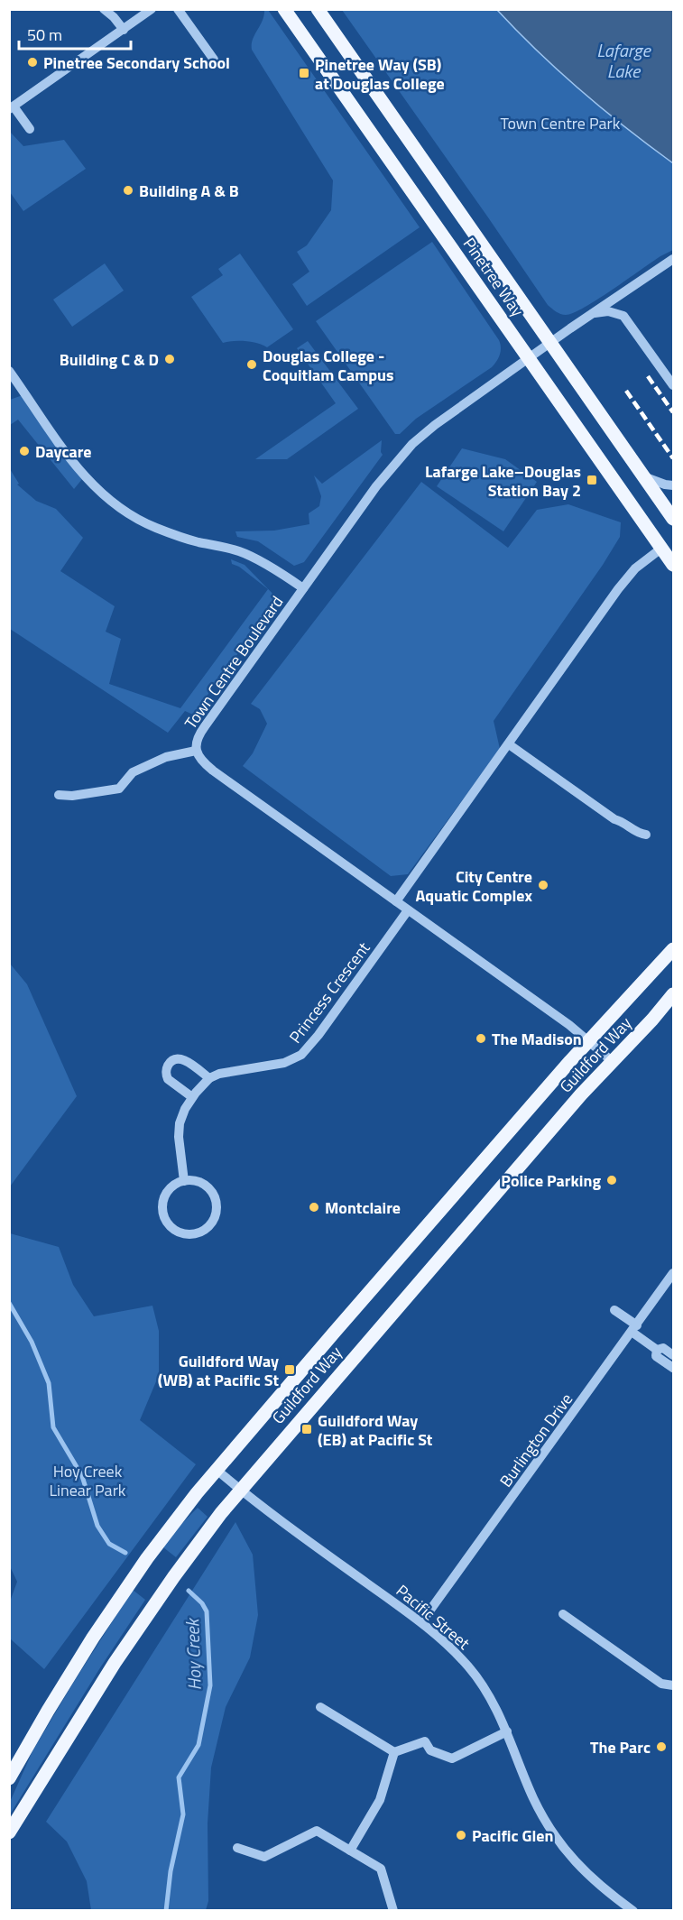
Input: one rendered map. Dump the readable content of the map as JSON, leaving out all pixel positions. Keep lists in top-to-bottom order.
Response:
{
  "streets": {
    "main road": ["Pinetree Way", "Guildford Way"],
    "street": [
      "Town Centre Boulevard",
      "Princess Crescent",
      "Burlington Drive",
      "Pacific Street"
    ]
  },
  "crossings": [
    ["Pinetree Way", "Town Centre Boulevard"],
    ["Town Centre Boulevard", "Princess Crescent"],
    ["Town Centre Boulevard", "Guildford Way"],
    ["Guildford Way", "Pacific Street"],
    ["Burlington Drive", "Pacific Street"]
  ],
  "water": ["Lafarge Lake", "Hoy Creek"],
  "parks": ["Town Centre Park", "Hoy Creek Linear Park"],
  "places": {
    "other": [
      "Pinetree Secondary School",
      "Building A & B",
      "Building C & D",
      "Douglas College - Coquitlam Campus",
      "Daycare",
      "City Centre Aquatic Complex",
      "The Madison",
      "Police Parking",
      "Montclaire",
      "The Parc",
      "Pacific Glen"
    ],
    "transit": [
      "Pinetree Way (SB) at Douglas College",
      "Lafarge Lake–Douglas Station Bay 2",
      "Guildford Way (WB) at Pacific St",
      "Guildford Way (EB) at Pacific St"
    ]
  },
  "scale_bar": "50 m"
}
